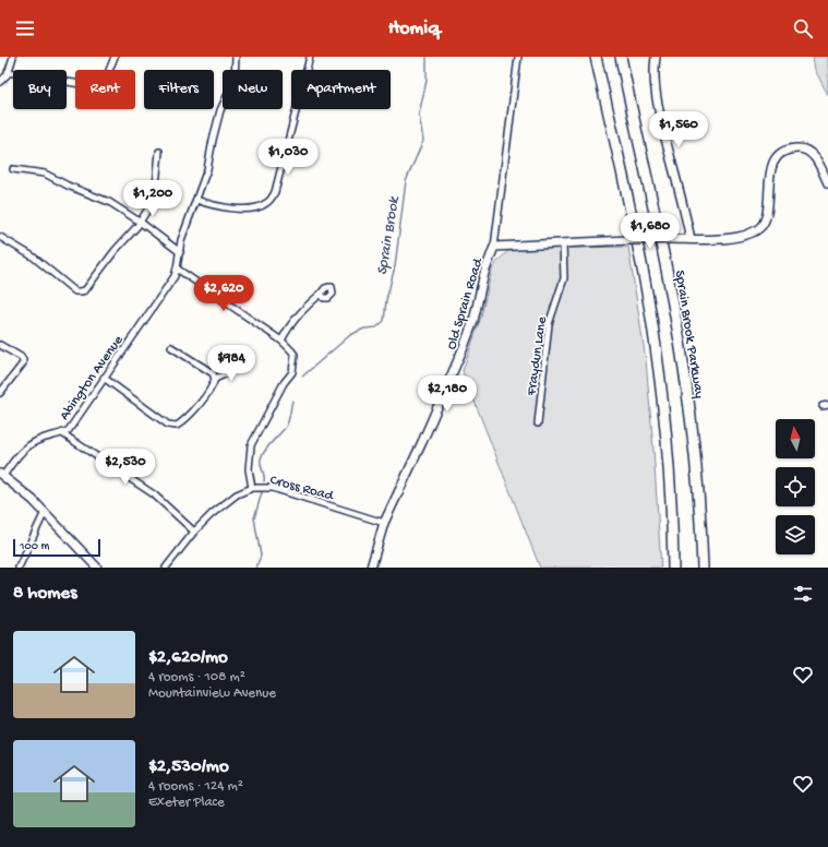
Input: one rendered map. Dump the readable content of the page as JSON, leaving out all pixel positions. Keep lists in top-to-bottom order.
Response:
{
  "streets": {
    "highway": ["Sprain Brook Parkway"],
    "street": [
      "Old Sprain Road",
      "Fraydun Lane",
      "Abington Avenue",
      "Cross Road"
    ]
  },
  "crossings": [
    ["Old Sprain Road", "Cross Road"]
  ],
  "water": ["Sprain Brook"],
  "scale_bar": "100 m",
  "north": "top",
  "page": {
    "header": "Homiq",
    "chip": [
      "Buy",
      "Rent",
      "Filters",
      "New",
      "Apartment"
    ],
    "price": [
      "$1,560",
      "$1,030",
      "$1,200",
      "$1,680",
      "$2,620",
      "$984",
      "$2,180",
      "$2,530"
    ],
    "scale": "100 m",
    "heading": "8 homes",
    "list": [
      {
        "name": "$2,620/mo",
        "note": "4 rooms · 108 m² · Mountainview Avenue"
      },
      {
        "name": "$2,530/mo",
        "note": "4 rooms · 124 m² · Exeter Place"
      }
    ]
  }
}
